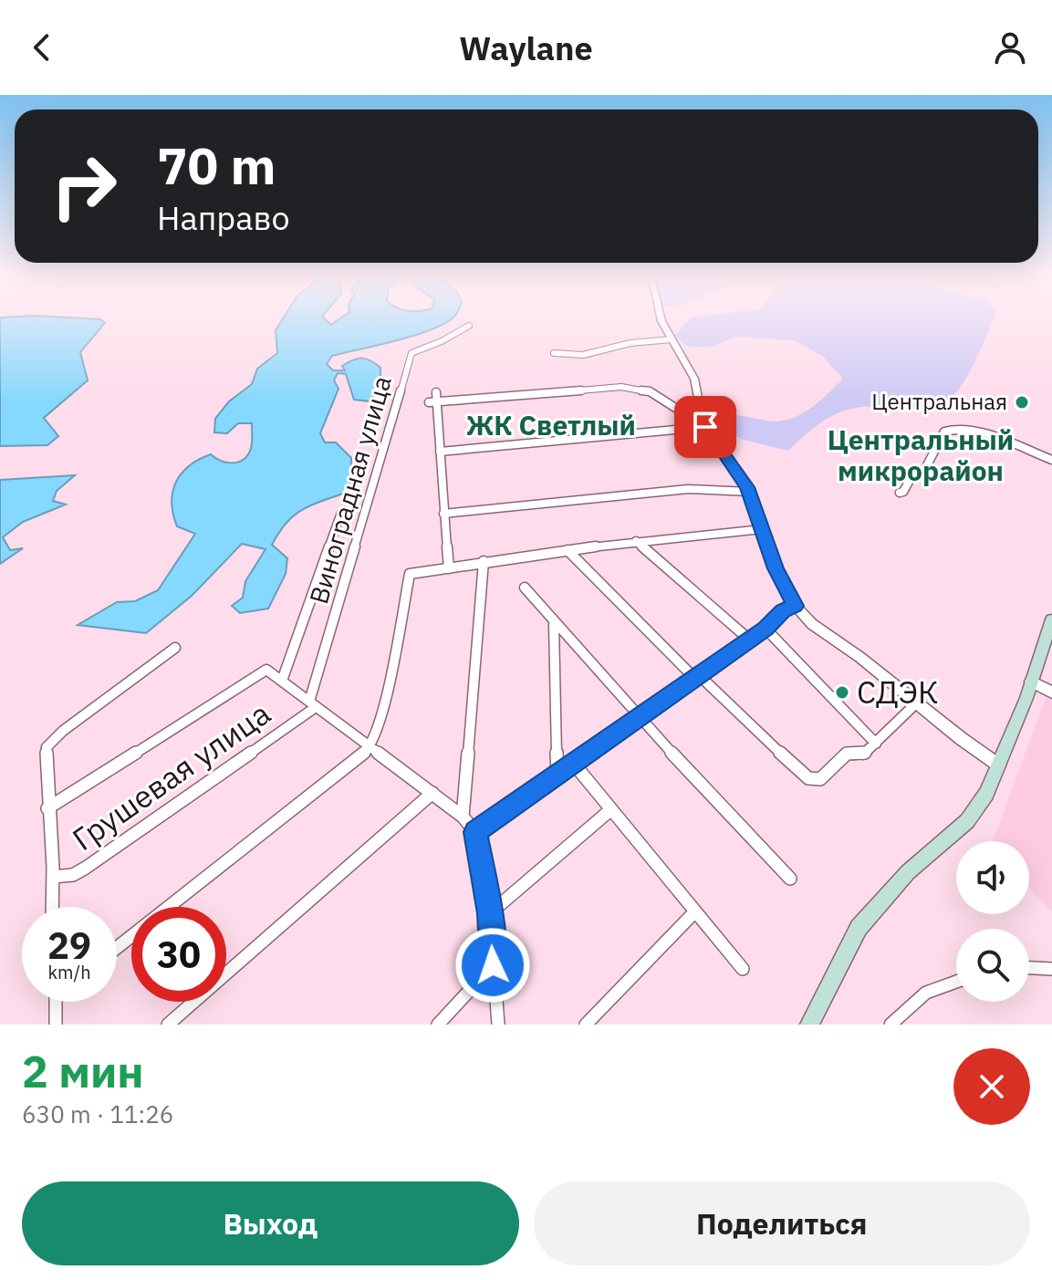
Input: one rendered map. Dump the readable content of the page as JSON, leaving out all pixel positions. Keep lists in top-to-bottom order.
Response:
{
  "streets": {
    "street": ["Виноградная улица", "Грушевая улица"]
  },
  "crossings": [
    ["Виноградная улица", "Грушевая улица"]
  ],
  "districts": ["ЖК Светлый", "Центральный микрорайон"],
  "places": ["Центральная", "СДЭК"],
  "page": {
    "header": "Waylane",
    "turn": ["70 m", "Направо"],
    "speed": "29 km/h",
    "limit": "30",
    "heading": ["2 мин", "630 m · 11:26"],
    "buttons": ["Выход", "Поделиться"]
  }
}
